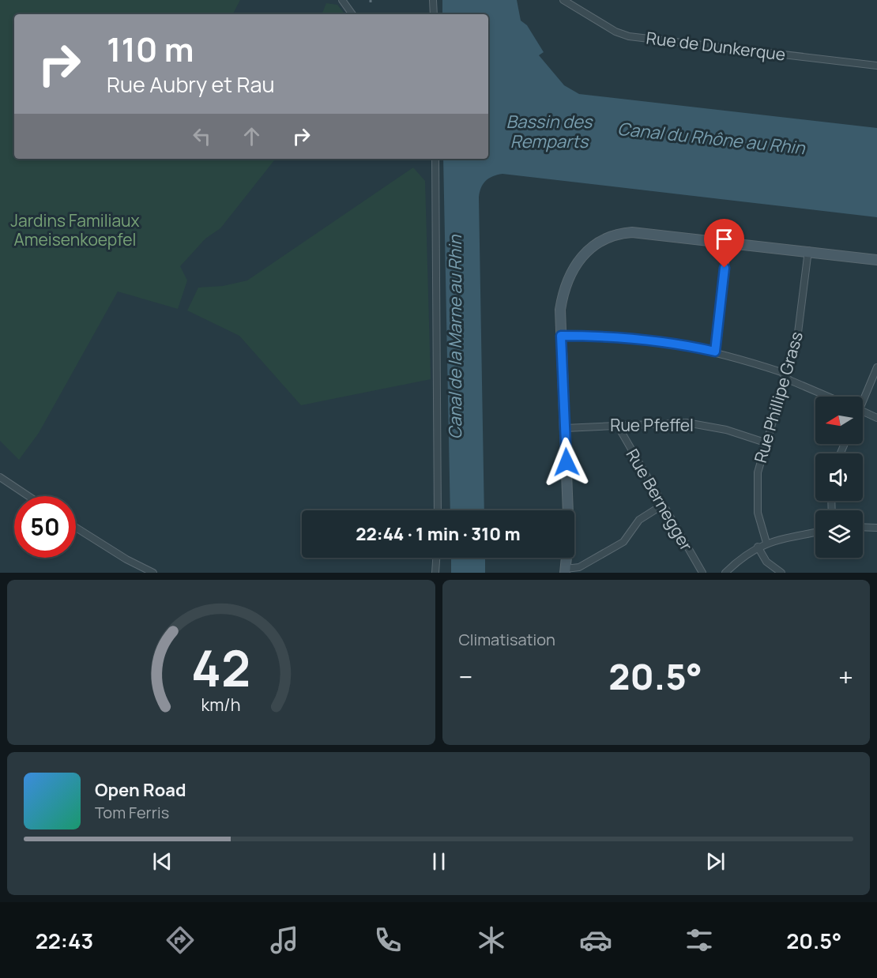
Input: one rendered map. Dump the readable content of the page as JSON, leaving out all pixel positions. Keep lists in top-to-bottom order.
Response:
{
  "streets": {
    "street": [
      "Rue de Dunkerque",
      "Rue Phillipe Grass",
      "Rue Pfeffel",
      "Rue Bernegger"
    ]
  },
  "crossings": [
    ["Rue Phillipe Grass", "Rue Pfeffel"],
    ["Rue Pfeffel", "Rue Bernegger"]
  ],
  "water": ["Bassin des Remparts", "Canal du Rhône au Rhin", "Canal de la Marne au Rhin"],
  "parks": ["Jardins Familiaux Ameisenkoepfel"],
  "north": "left",
  "page": {
    "turn": ["110 m", "Rue Aubry et Rau"],
    "limit": "50",
    "trip": "22:44 · 1 min · 310 m",
    "tile": "Climatisation",
    "heat": ["−", "20.5°", "+"],
    "song": ["Open Road", "Tom Ferris"],
    "tabs": ["22:43", "20.5°"],
    "gauge": ["42", "km/h"]
  }
}
